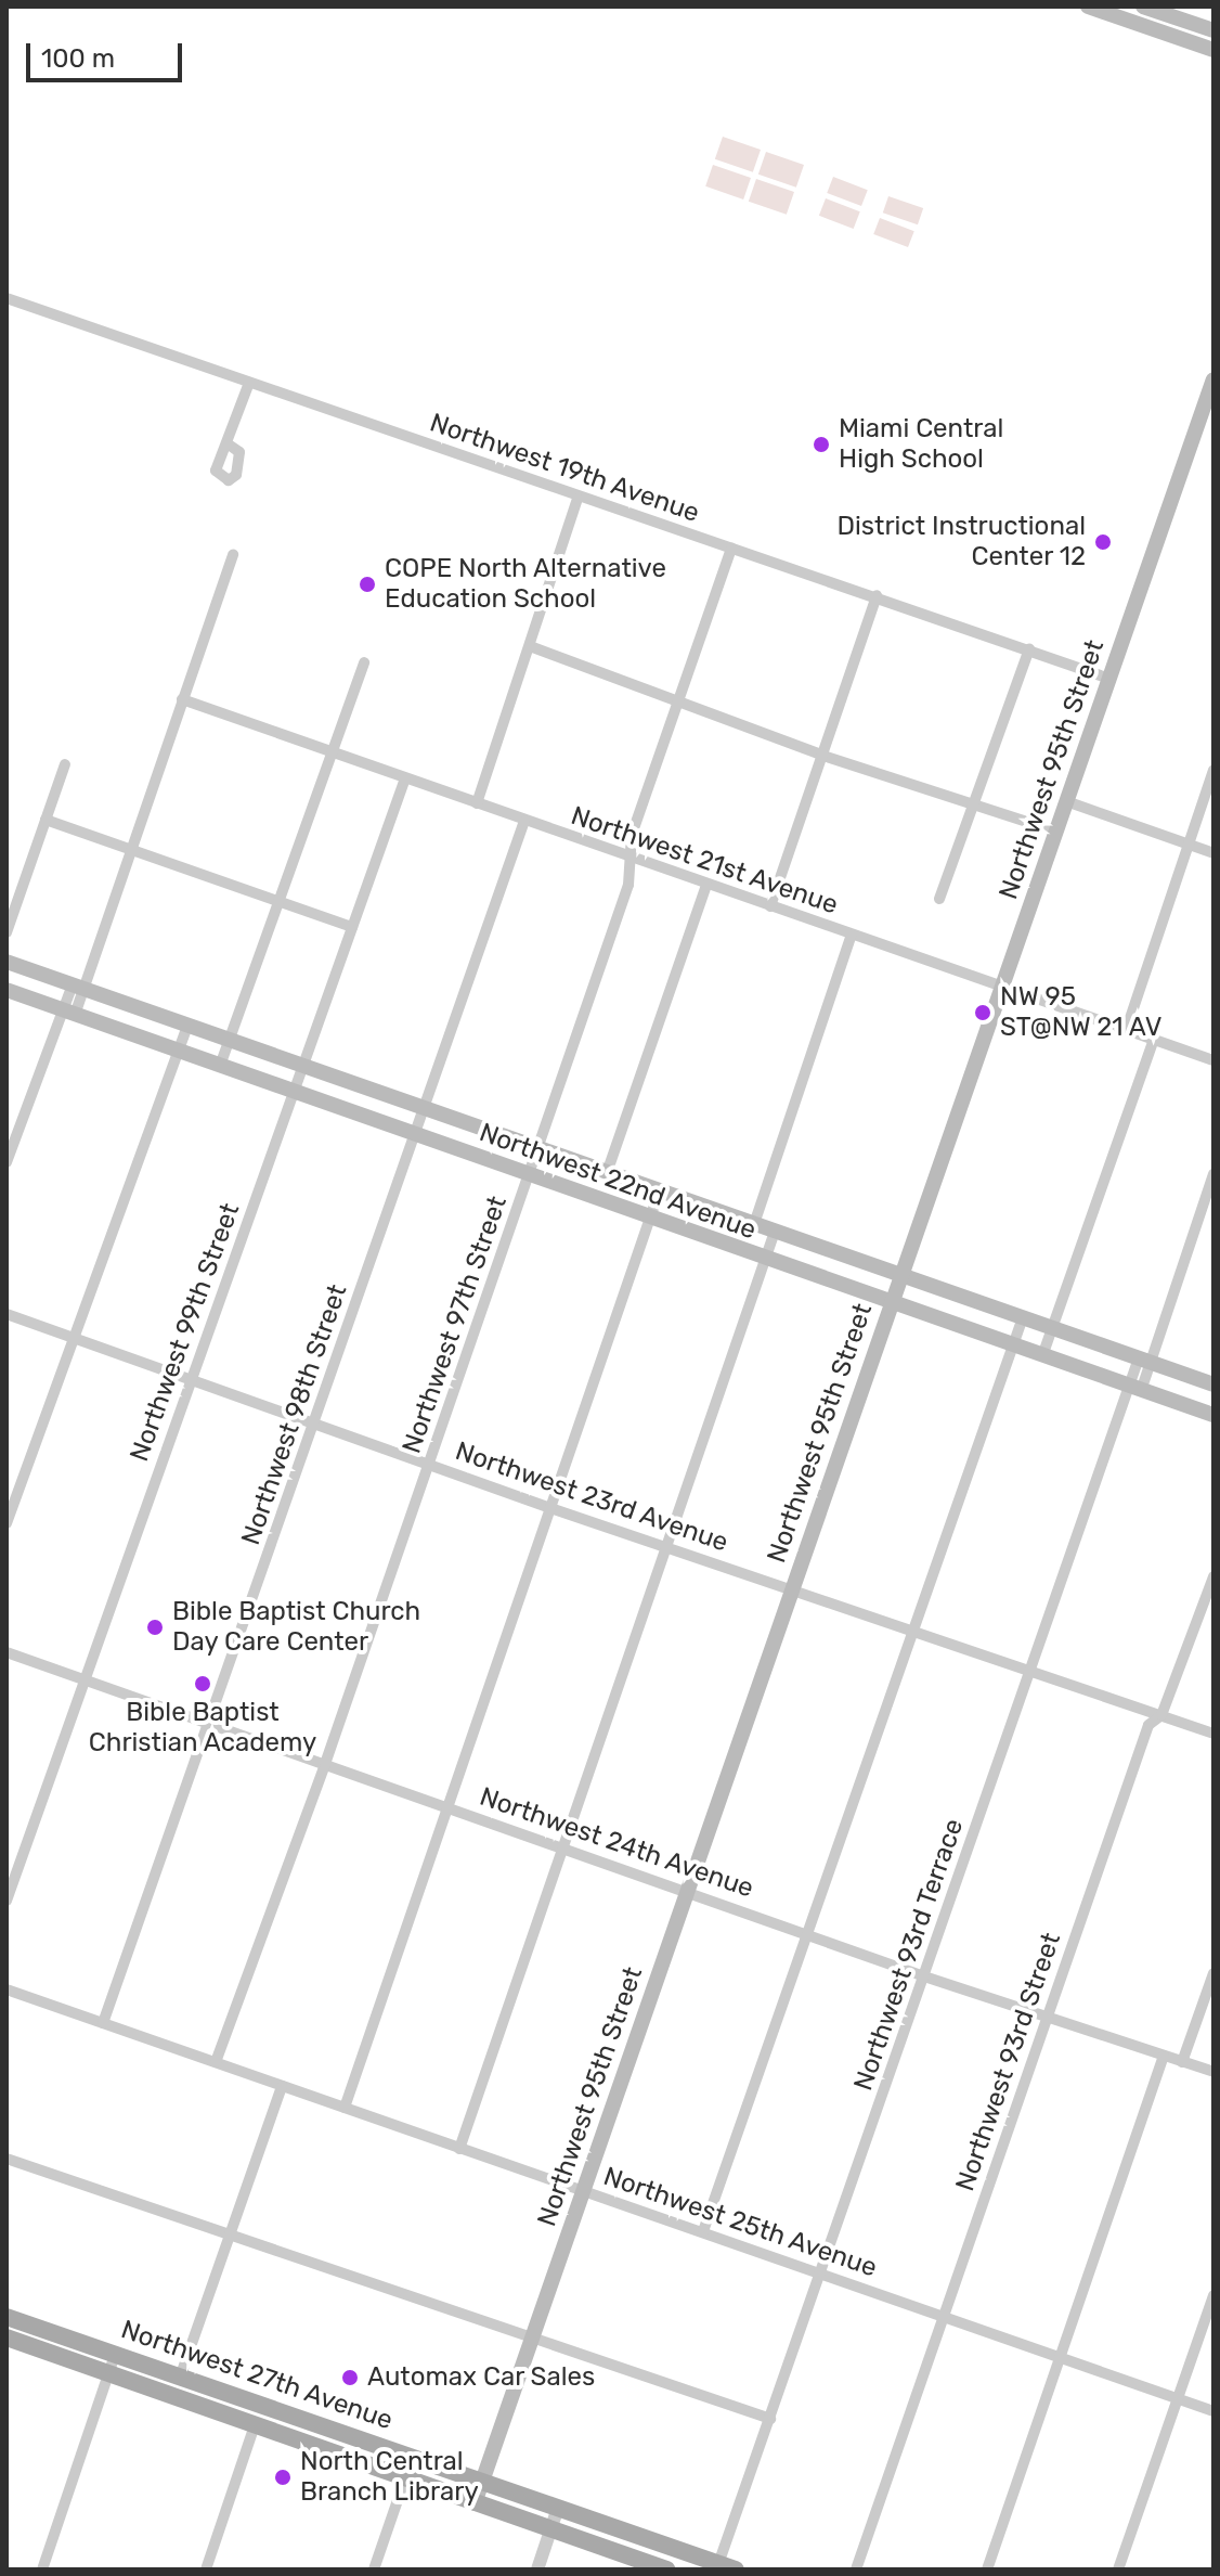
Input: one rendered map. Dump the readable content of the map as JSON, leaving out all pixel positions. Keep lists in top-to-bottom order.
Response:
{
  "streets": {
    "main road": ["Northwest 95th Street", "Northwest 22nd Avenue", "Northwest 27th Avenue"],
    "street": [
      "Northwest 19th Avenue",
      "Northwest 21st Avenue",
      "Northwest 97th Street",
      "Northwest 99th Street",
      "Northwest 98th Street",
      "Northwest 23rd Avenue",
      "Northwest 24th Avenue",
      "Northwest 93rd Terrace",
      "Northwest 93rd Street",
      "Northwest 25th Avenue"
    ]
  },
  "crossings": [
    ["Northwest 19th Avenue", "Northwest 95th Street"],
    ["Northwest 19th Avenue", "Northwest 97th Street"],
    ["Northwest 95th Street", "Northwest 21st Avenue"],
    ["Northwest 95th Street", "Northwest 22nd Avenue"],
    ["Northwest 95th Street", "Northwest 23rd Avenue"],
    ["Northwest 95th Street", "Northwest 24th Avenue"],
    ["Northwest 95th Street", "Northwest 25th Avenue"],
    ["Northwest 95th Street", "Northwest 27th Avenue"],
    ["Northwest 21st Avenue", "Northwest 97th Street"],
    ["Northwest 21st Avenue", "Northwest 99th Street"],
    ["Northwest 21st Avenue", "Northwest 98th Street"],
    ["Northwest 22nd Avenue", "Northwest 97th Street"],
    ["Northwest 22nd Avenue", "Northwest 99th Street"],
    ["Northwest 22nd Avenue", "Northwest 98th Street"],
    ["Northwest 22nd Avenue", "Northwest 93rd Terrace"],
    ["Northwest 97th Street", "Northwest 23rd Avenue"],
    ["Northwest 97th Street", "Northwest 24th Avenue"],
    ["Northwest 97th Street", "Northwest 25th Avenue"],
    ["Northwest 99th Street", "Northwest 23rd Avenue"],
    ["Northwest 99th Street", "Northwest 24th Avenue"],
    ["Northwest 98th Street", "Northwest 23rd Avenue"],
    ["Northwest 98th Street", "Northwest 24th Avenue"],
    ["Northwest 98th Street", "Northwest 25th Avenue"],
    ["Northwest 23rd Avenue", "Northwest 93rd Terrace"],
    ["Northwest 23rd Avenue", "Northwest 93rd Street"],
    ["Northwest 24th Avenue", "Northwest 93rd Terrace"],
    ["Northwest 24th Avenue", "Northwest 93rd Street"],
    ["Northwest 93rd Terrace", "Northwest 25th Avenue"],
    ["Northwest 93rd Terrace", "Northwest 27th Avenue"],
    ["Northwest 93rd Street", "Northwest 25th Avenue"]
  ],
  "places": [
    "Miami Central High School",
    "District Instructional Center 12",
    "COPE North Alternative Education School",
    "NW 95 ST@NW 21 AV",
    "Bible Baptist Church Day Care Center",
    "Bible Baptist Christian Academy",
    "Automax Car Sales",
    "North Central Branch Library"
  ],
  "scale_bar": "100 m"
}
